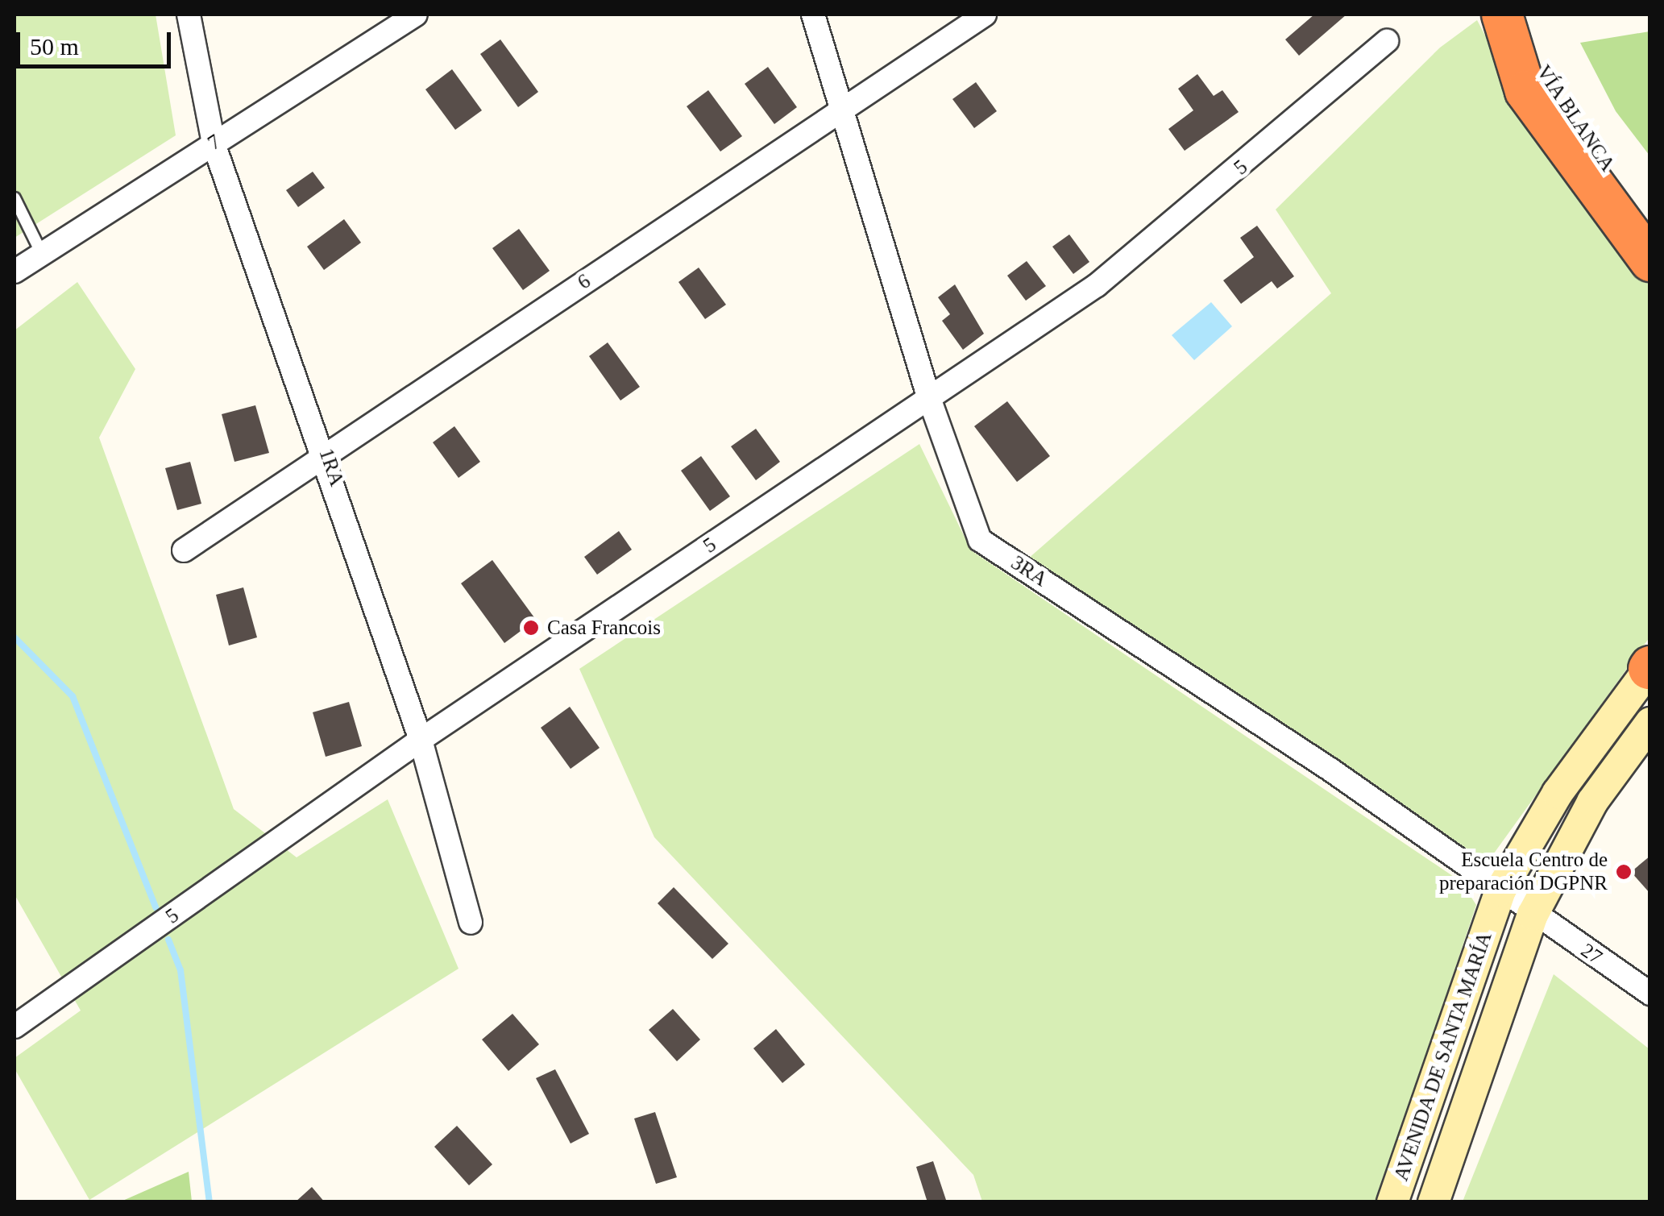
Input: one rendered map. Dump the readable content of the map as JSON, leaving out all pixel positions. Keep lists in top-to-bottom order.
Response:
{
  "streets": {
    "highway": ["VÍA BLANCA"],
    "street": [
      "7",
      "5",
      "6",
      "1RA",
      "3RA",
      "27",
      "AVENIDA DE SANTA MARÍA"
    ]
  },
  "crossings": [
    ["7", "1RA"],
    ["5", "1RA"],
    ["5", "3RA"],
    ["6", "1RA"],
    ["6", "3RA"],
    ["3RA", "27"],
    ["3RA", "AVENIDA DE SANTA MARÍA"],
    ["27", "AVENIDA DE SANTA MARÍA"]
  ],
  "places": ["Casa Francois", "Escuela Centro de preparación DGPNR"],
  "scale_bar": "50 m"
}
